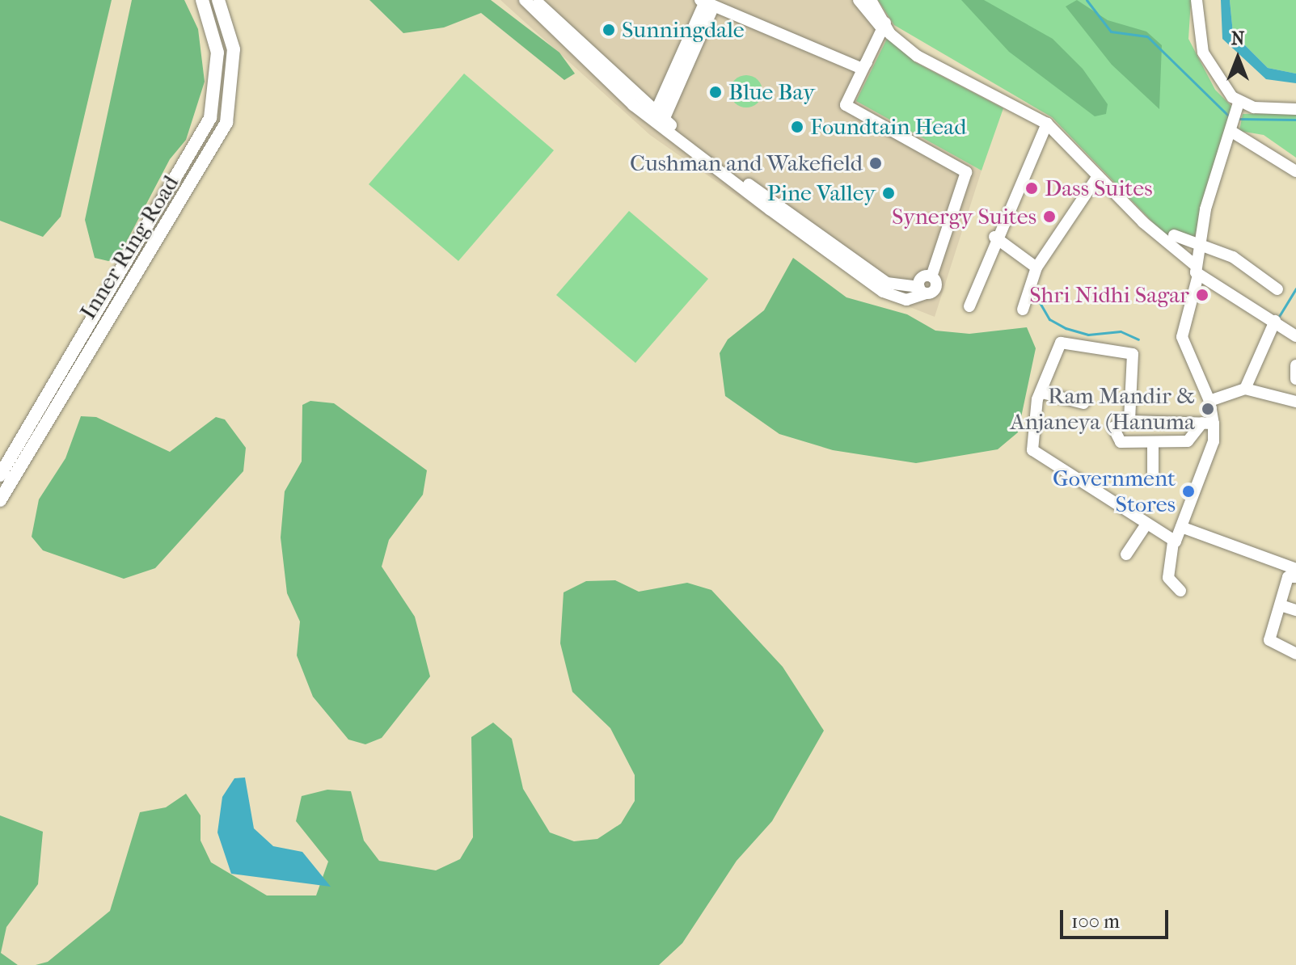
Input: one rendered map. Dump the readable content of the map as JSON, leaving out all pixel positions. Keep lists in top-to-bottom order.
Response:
{
  "streets": {
    "main road": ["Inner Ring Road"]
  },
  "places": [
    "Sunningdale",
    "Blue Bay",
    "Foundtain Head",
    "Cushman and Wakefield",
    "Dass Suites",
    "Pine Valley",
    "Synergy Suites",
    "Shri Nidhi Sagar",
    "Ram Mandir & Anjaneya (Hanuma",
    "Government Stores"
  ],
  "scale_bar": "100 m",
  "north": "top"
}
